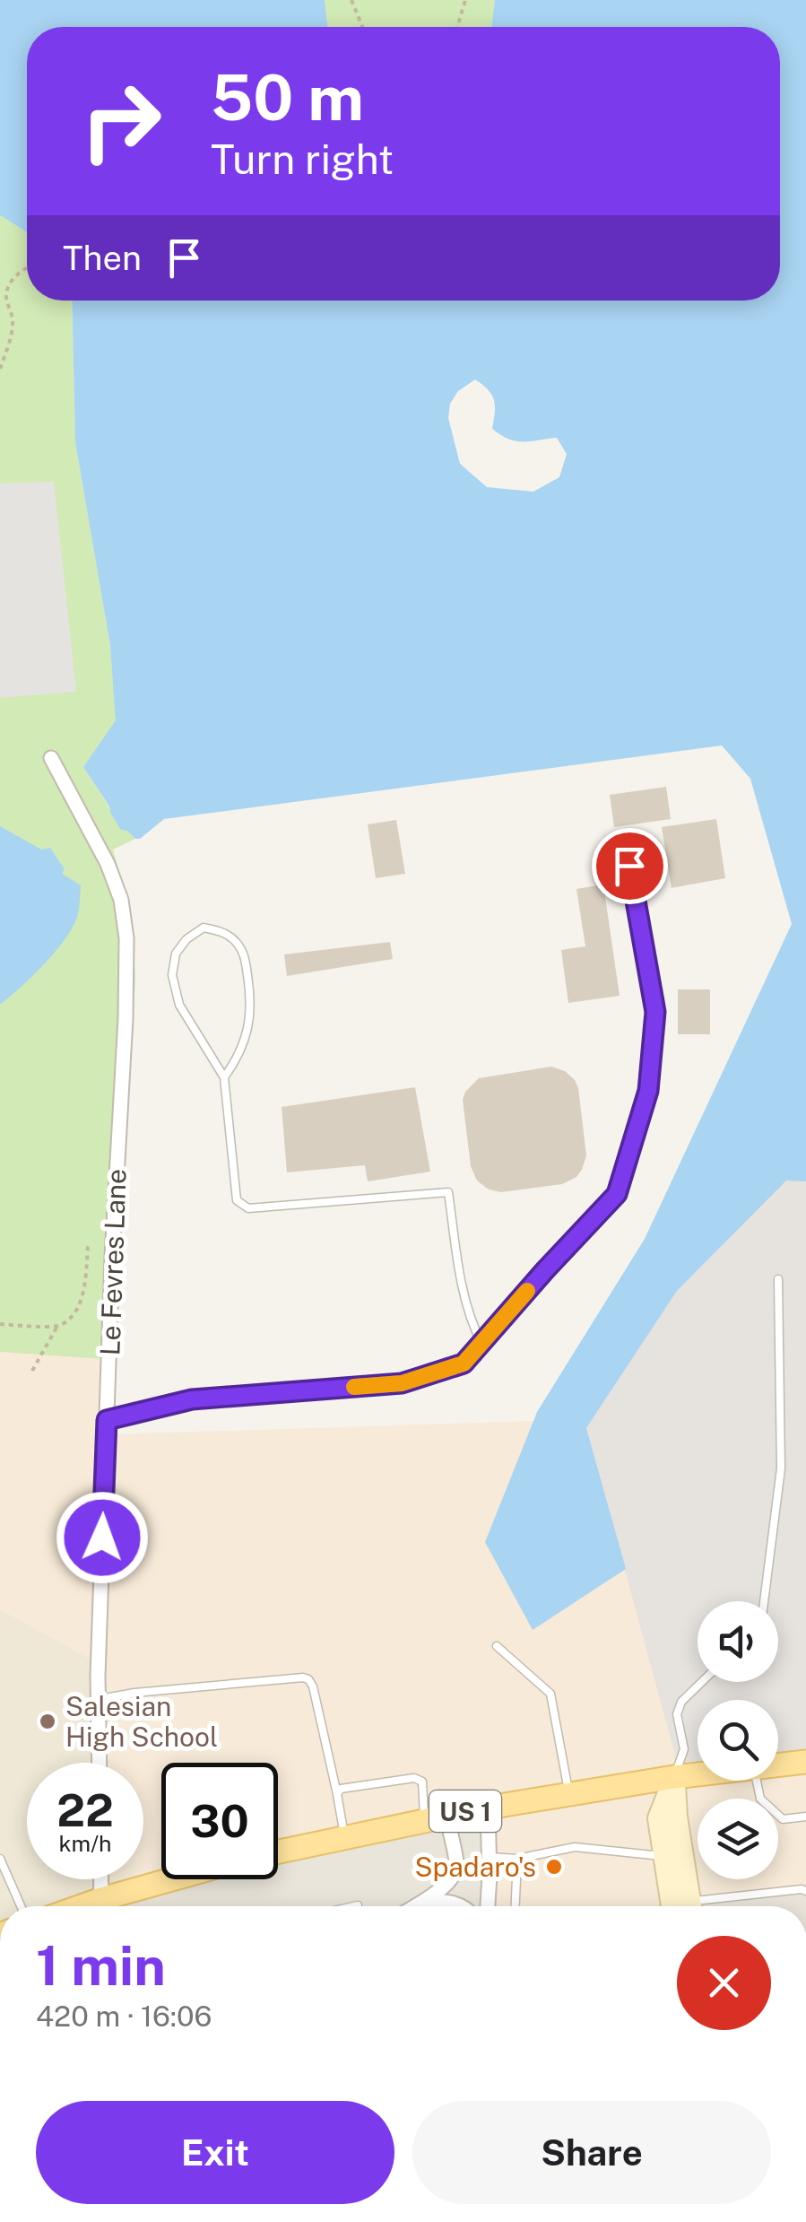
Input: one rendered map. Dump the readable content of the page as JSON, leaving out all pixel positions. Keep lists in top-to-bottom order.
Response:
{
  "streets": {
    "main road": ["US 1"],
    "street": ["Le Fevres Lane"]
  },
  "places": ["Salesian High School", "Spadaro's"],
  "page": {
    "turn": ["50 m", "Turn right"],
    "then": "Then",
    "speed": "22 km/h",
    "limit": "30",
    "heading": ["1 min", "420 m · 16:06"],
    "buttons": ["Exit", "Share"]
  }
}
